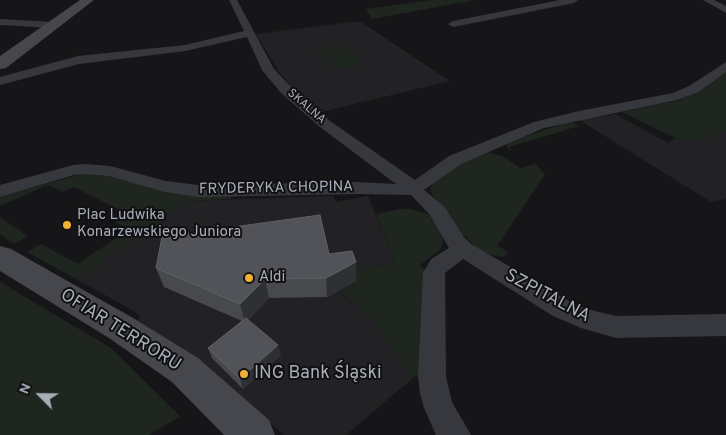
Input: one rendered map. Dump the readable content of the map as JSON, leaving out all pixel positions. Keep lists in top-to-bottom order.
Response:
{
  "streets": {
    "street": [
      "SKALNA",
      "FRYDERYKA CHOPINA",
      "SZPITALNA",
      "OFIAR TERRORU"
    ]
  },
  "crossings": [
    ["SKALNA", "FRYDERYKA CHOPINA"],
    ["SKALNA", "SZPITALNA"],
    ["FRYDERYKA CHOPINA", "SZPITALNA"]
  ],
  "places": ["Plac Ludwika Konarzewskiego Juniora", "Aldi", "ING Bank Śląski"],
  "north": "top left"
}
